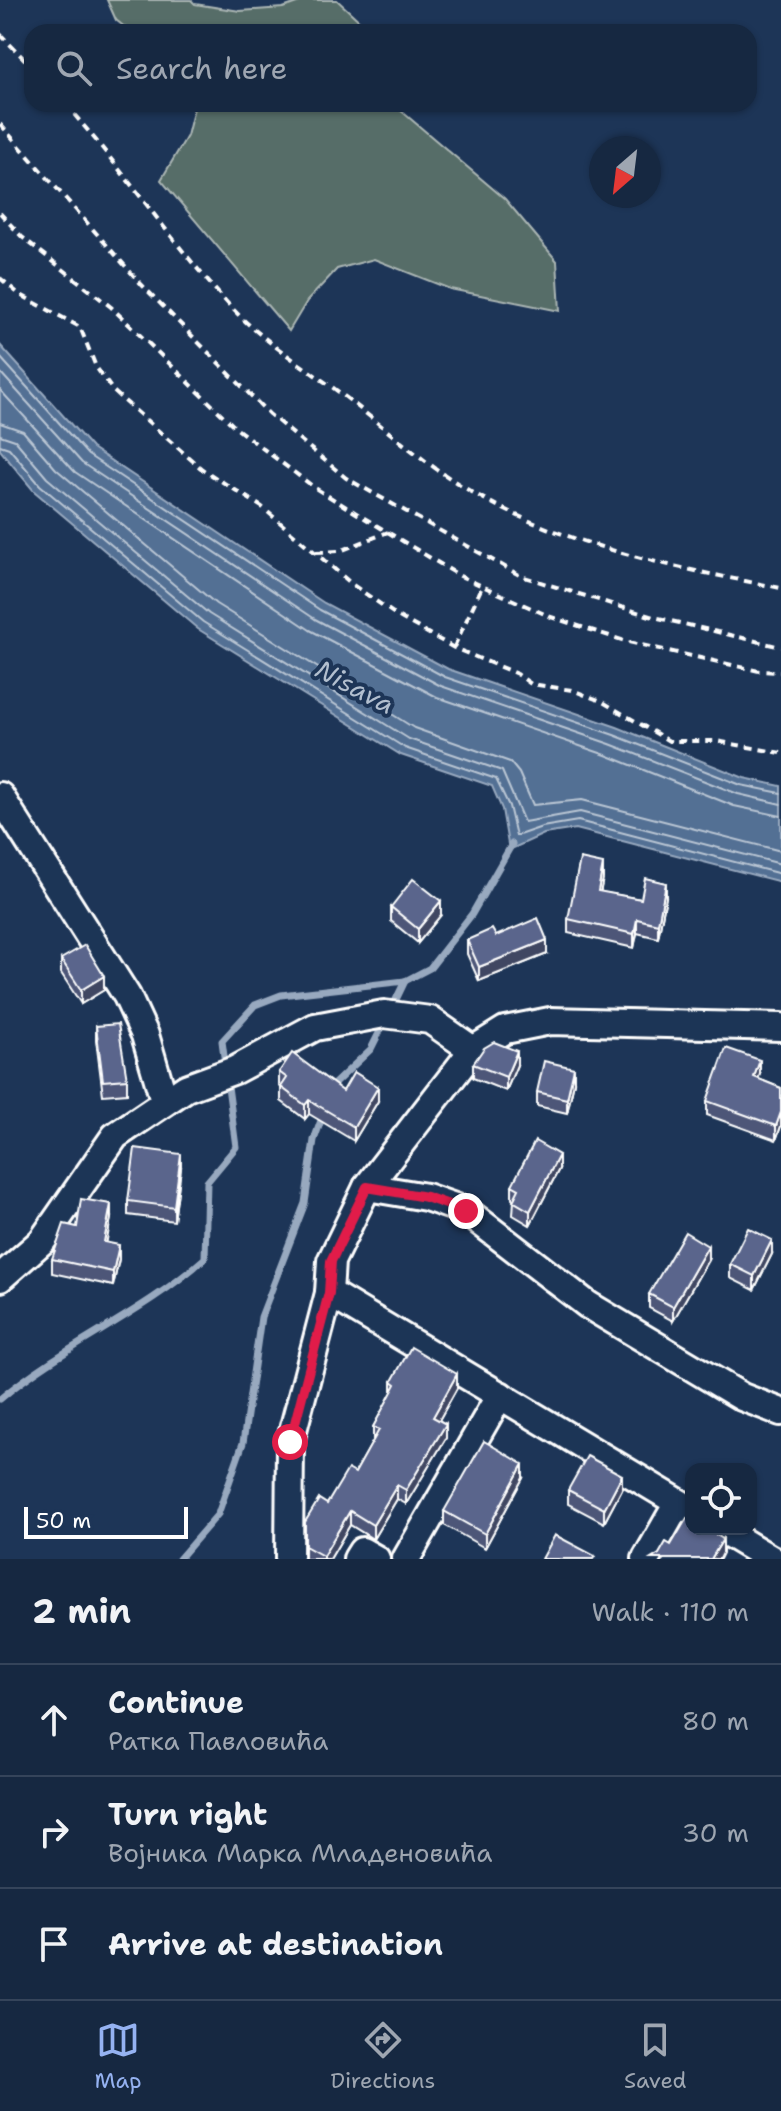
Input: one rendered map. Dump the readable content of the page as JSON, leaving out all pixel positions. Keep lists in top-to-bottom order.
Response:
{
  "water": ["Nisava"],
  "scale_bar": "50 m",
  "north": "bottom left",
  "page": {
    "search": "Search here",
    "scale": "50 m",
    "heading": ["2 min", "Walk · 110 m"],
    "list": [
      ["Continue", "Ратка Павловића", "80 m"],
      ["Turn right", "Војника Марка Младеновића", "30 m"],
      "Arrive at destination"
    ],
    "nav": ["Map", "Directions", "Saved"]
  }
}
